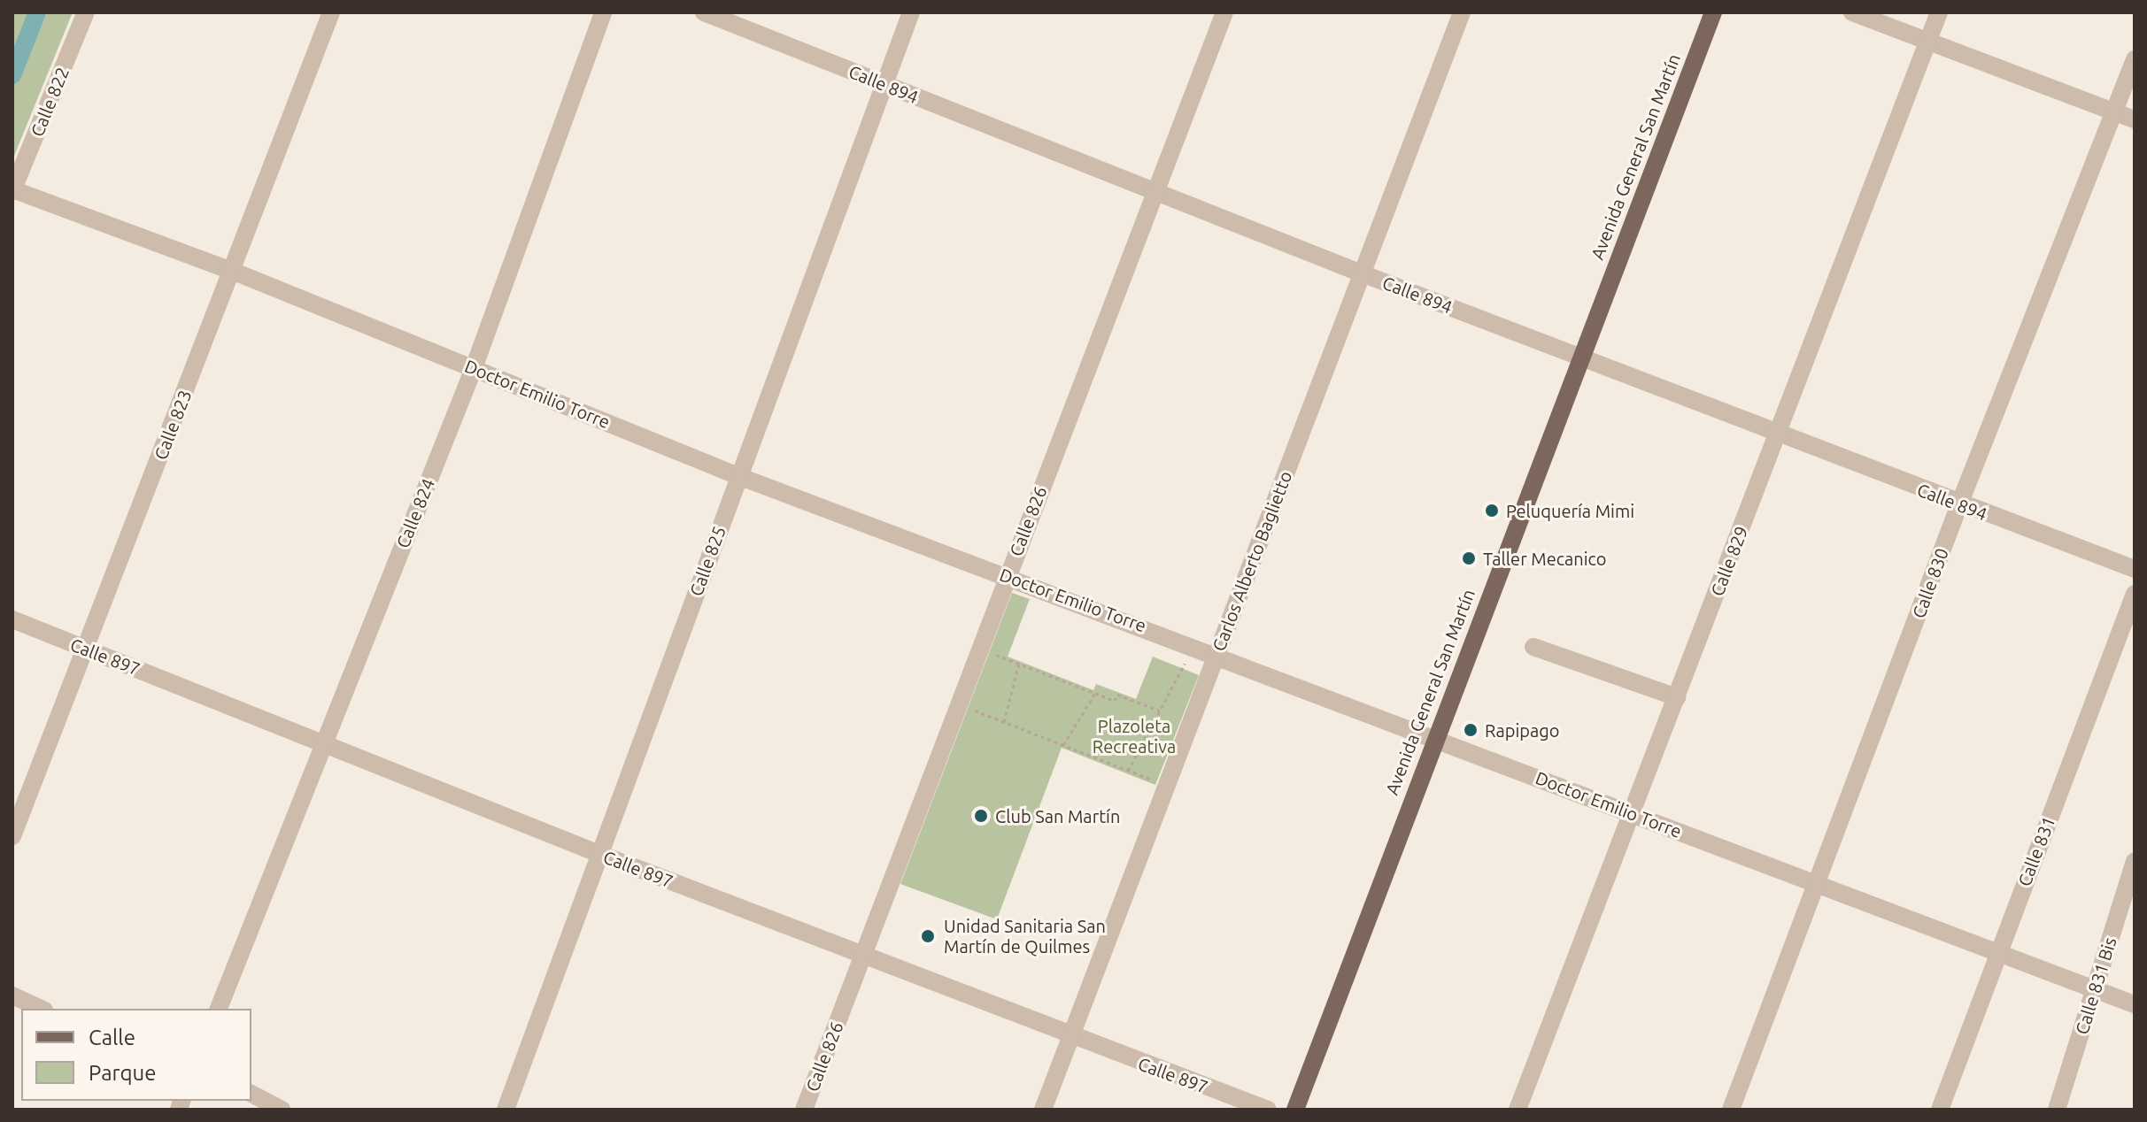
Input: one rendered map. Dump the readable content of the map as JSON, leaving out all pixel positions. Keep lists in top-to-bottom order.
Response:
{
  "streets": {
    "main road": ["Avenida General San Martín"],
    "street": [
      "Calle 894",
      "Calle 822",
      "Doctor Emilio Torre",
      "Calle 823",
      "Calle 824",
      "Calle 826",
      "Calle 825",
      "Carlos Alberto Baglietto",
      "Calle 829",
      "Calle 830",
      "Calle 897",
      "Calle 831",
      "Calle 831 Bis"
    ]
  },
  "crossings": [
    ["Calle 894", "Avenida General San Martín"],
    ["Calle 894", "Calle 826"],
    ["Calle 894", "Calle 825"],
    ["Calle 894", "Carlos Alberto Baglietto"],
    ["Calle 894", "Calle 829"],
    ["Calle 894", "Calle 830"],
    ["Calle 822", "Doctor Emilio Torre"],
    ["Avenida General San Martín", "Doctor Emilio Torre"],
    ["Doctor Emilio Torre", "Calle 823"],
    ["Doctor Emilio Torre", "Calle 824"],
    ["Doctor Emilio Torre", "Calle 826"],
    ["Doctor Emilio Torre", "Calle 825"],
    ["Doctor Emilio Torre", "Carlos Alberto Baglietto"],
    ["Doctor Emilio Torre", "Calle 829"],
    ["Doctor Emilio Torre", "Calle 830"],
    ["Doctor Emilio Torre", "Calle 831"],
    ["Doctor Emilio Torre", "Calle 831 Bis"],
    ["Calle 823", "Calle 897"],
    ["Calle 824", "Calle 897"],
    ["Calle 826", "Calle 897"],
    ["Calle 825", "Calle 897"],
    ["Carlos Alberto Baglietto", "Calle 897"]
  ],
  "parks": ["Plazoleta Recreativa"],
  "places": [
    "Peluquería Mimi",
    "Taller Mecanico",
    "Rapipago",
    "Club San Martín",
    "Unidad Sanitaria San Martín de Quilmes"
  ],
  "legend": ["Calle", "Parque"]
}
